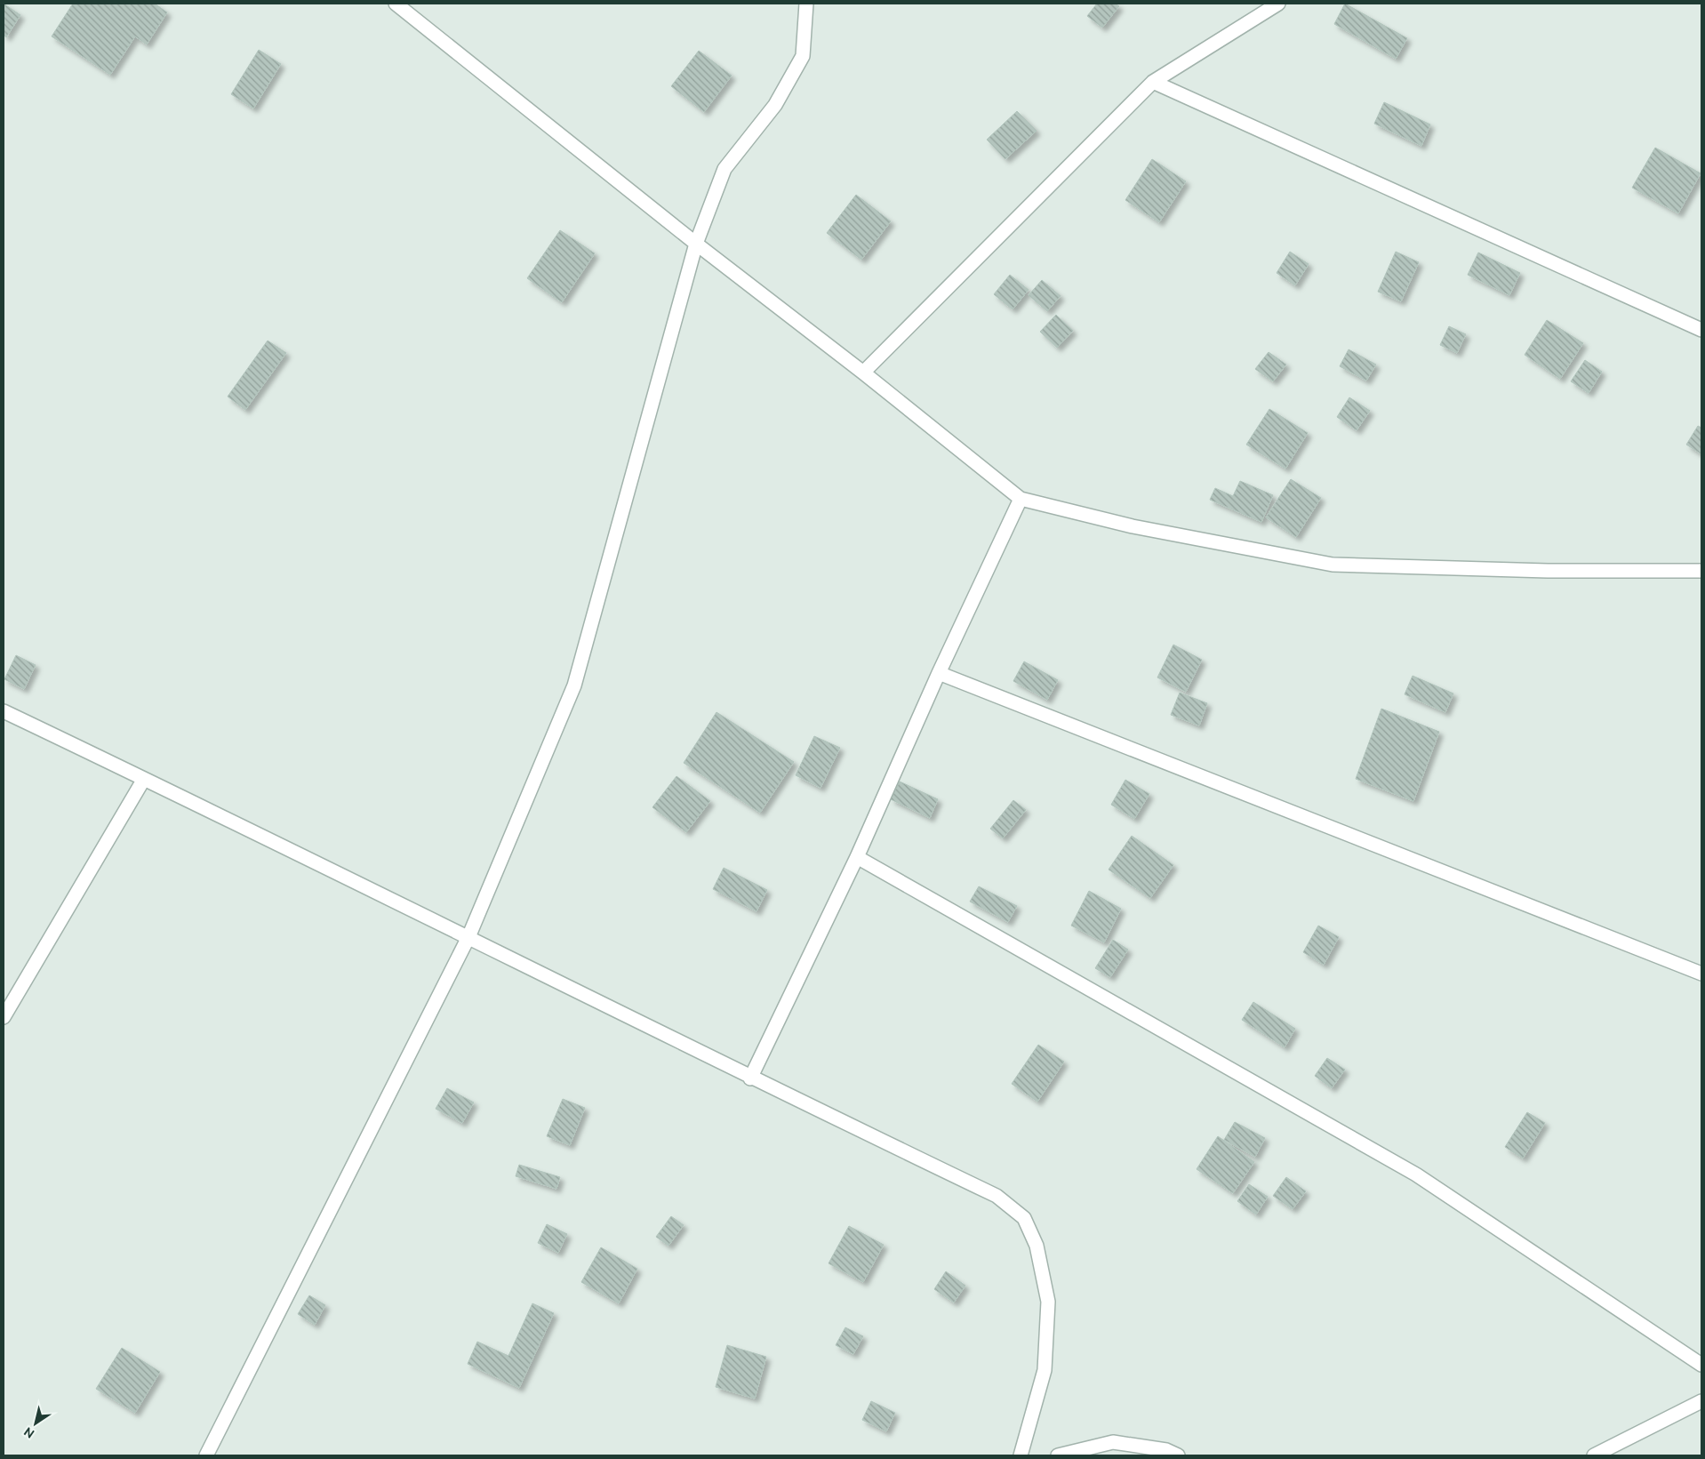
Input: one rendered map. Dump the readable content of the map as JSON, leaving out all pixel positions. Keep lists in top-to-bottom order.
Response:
{
  "north": "bottom left"
}
